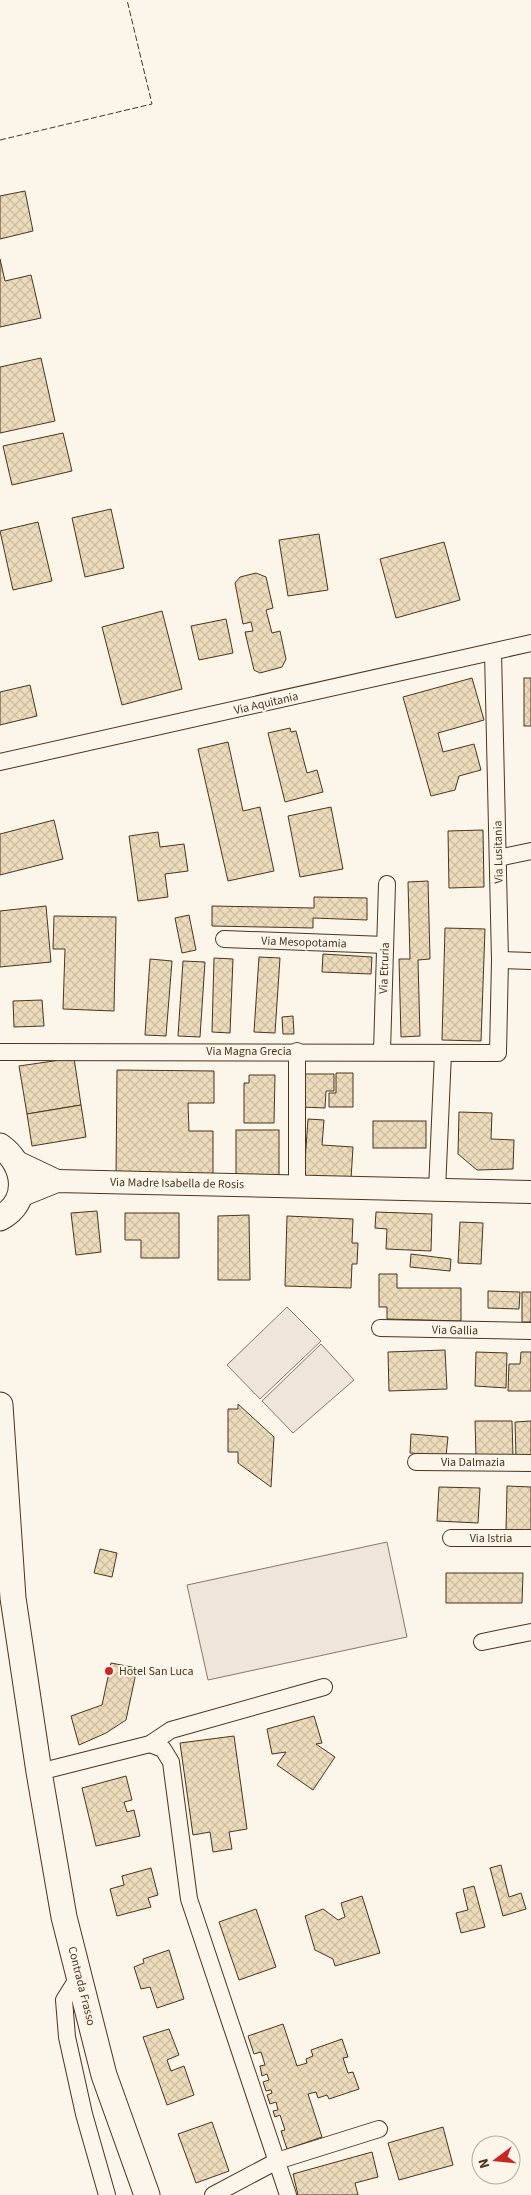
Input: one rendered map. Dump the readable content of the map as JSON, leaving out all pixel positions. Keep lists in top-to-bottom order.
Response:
{
  "streets": {
    "main road": ["Contrada Frasso"],
    "street": [
      "Via Aquitania",
      "Via Lusitania",
      "Via Mesopotamia",
      "Via Etruria",
      "Via Magna Grecia",
      "Via Madre Isabella de Rosis",
      "Via Gallia",
      "Via Dalmazia",
      "Via Istria"
    ]
  },
  "crossings": [
    ["Via Aquitania", "Via Lusitania"],
    ["Via Lusitania", "Via Magna Grecia"],
    ["Via Mesopotamia", "Via Etruria"],
    ["Via Etruria", "Via Magna Grecia"]
  ],
  "places": ["Hotel San Luca"],
  "north": "left"
}
